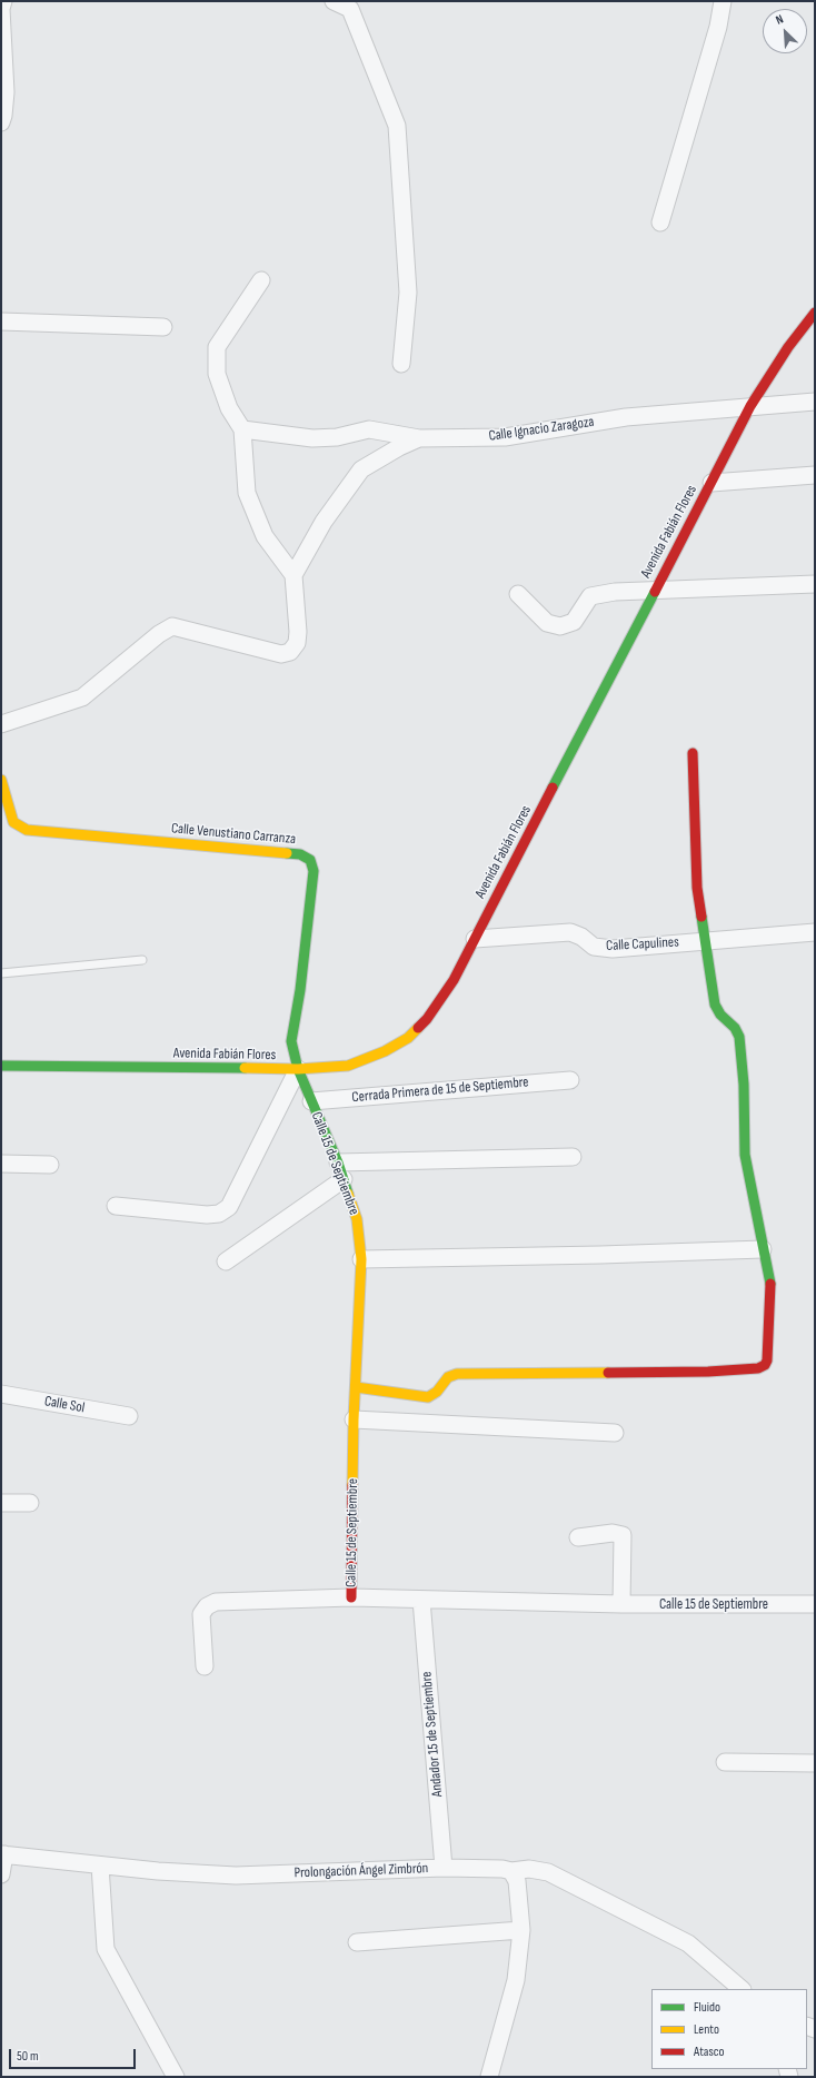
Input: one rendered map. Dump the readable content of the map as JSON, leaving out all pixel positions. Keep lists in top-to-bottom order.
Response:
{
  "streets": {
    "street": [
      "Calle Ignacio Zaragoza",
      "Avenida Fabián Flores",
      "Calle Venustiano Carranza",
      "Calle Capulines",
      "Cerrada Primera de 15 de Septiembre",
      "Calle 15 de Septiembre",
      "Calle Sol",
      "Andador 15 de Septiembre",
      "Prolongación Ángel Zimbrón"
    ]
  },
  "crossings": [
    ["Calle Ignacio Zaragoza", "Avenida Fabián Flores"],
    ["Avenida Fabián Flores", "Calle Venustiano Carranza"],
    ["Avenida Fabián Flores", "Calle Capulines"],
    ["Avenida Fabián Flores", "Calle 15 de Septiembre"],
    ["Calle Venustiano Carranza", "Calle 15 de Septiembre"],
    ["Cerrada Primera de 15 de Septiembre", "Calle 15 de Septiembre"],
    ["Calle 15 de Septiembre", "Andador 15 de Septiembre"],
    ["Andador 15 de Septiembre", "Prolongación Ángel Zimbrón"]
  ],
  "legend": ["Fluido", "Lento", "Atasco"],
  "scale_bar": "50 m",
  "north": "top left"
}
